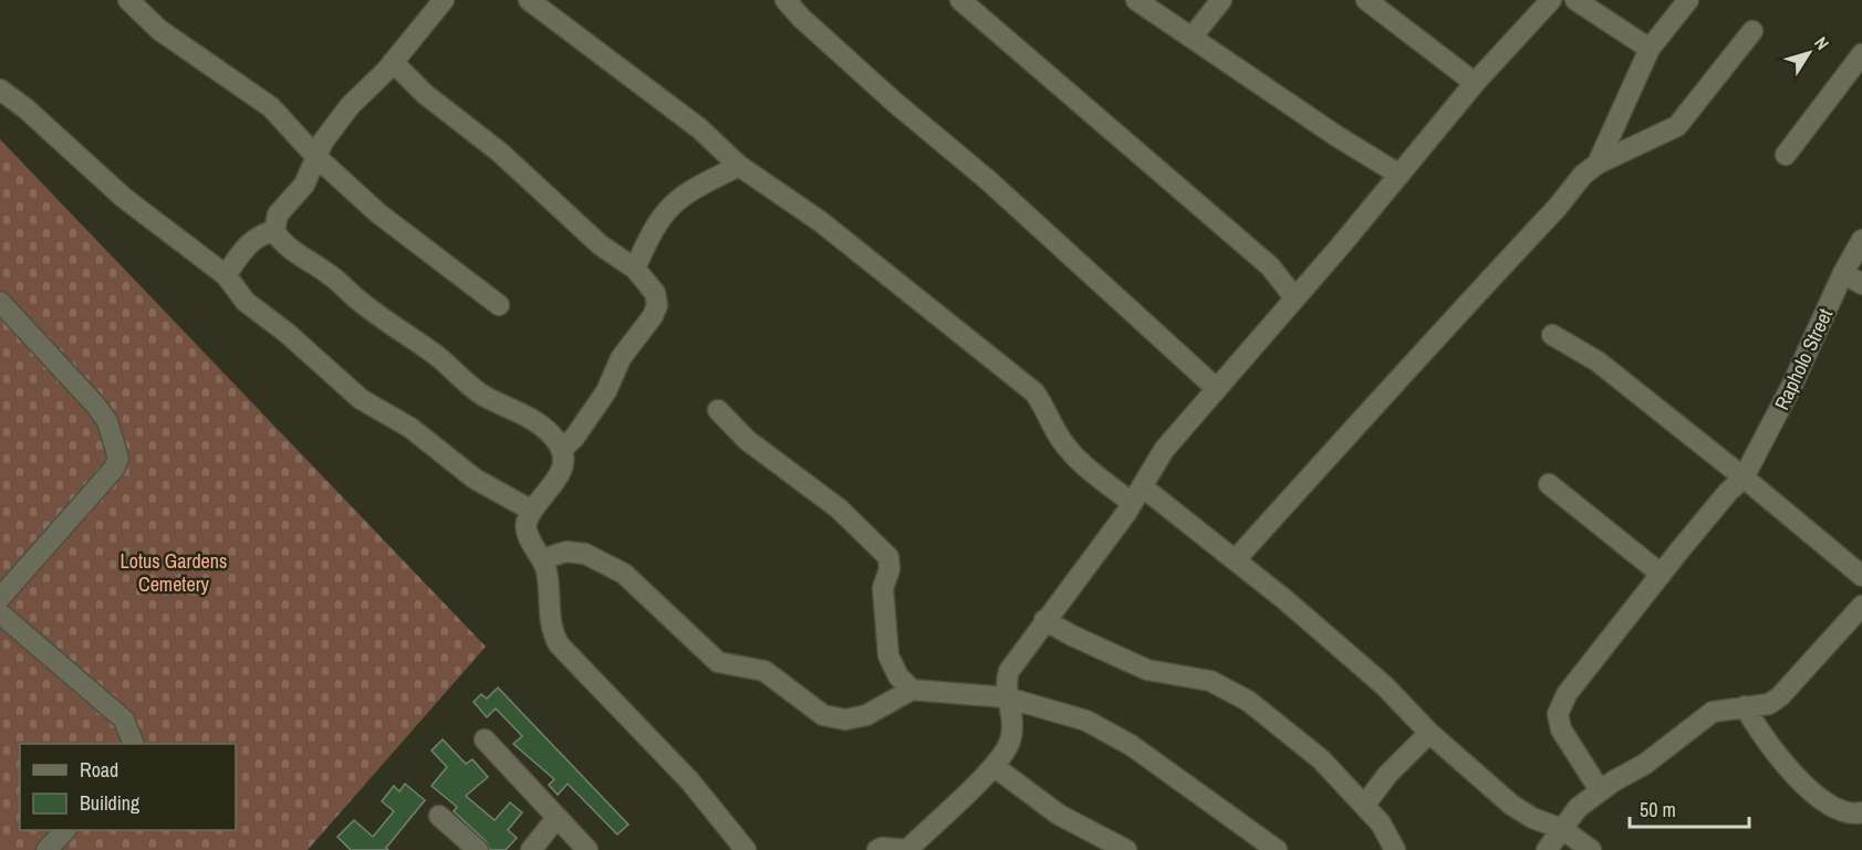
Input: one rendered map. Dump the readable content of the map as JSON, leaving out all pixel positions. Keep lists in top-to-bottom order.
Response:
{
  "streets": {
    "street": ["Rapholo Street"]
  },
  "parks": ["Lotus Gardens Cemetery"],
  "legend": ["Road", "Building"],
  "scale_bar": "50 m",
  "north": "top right"
}
